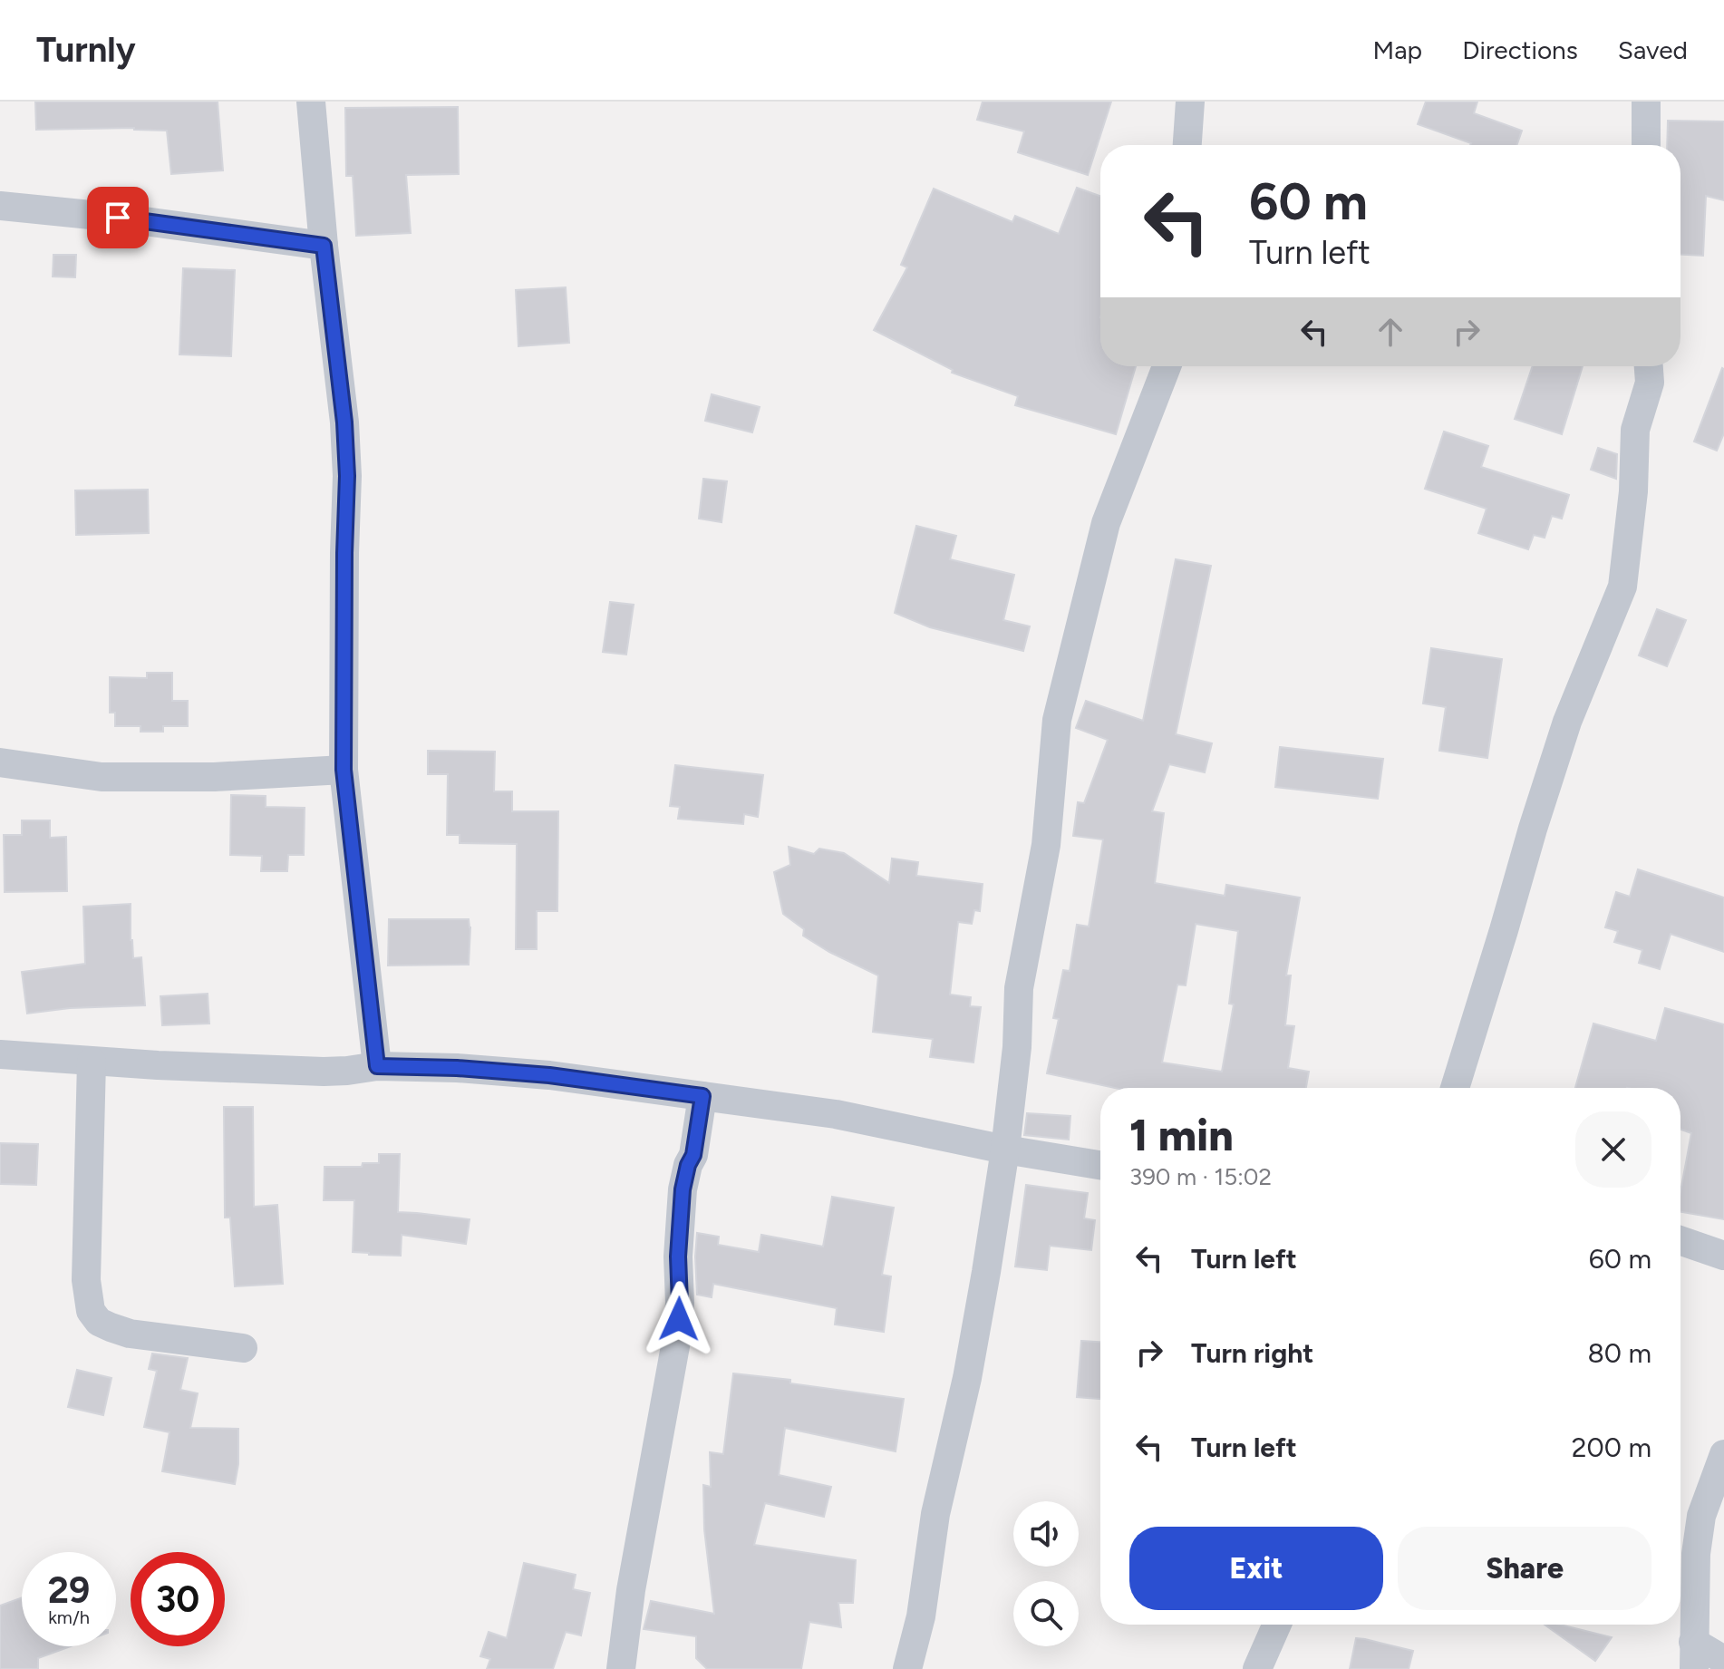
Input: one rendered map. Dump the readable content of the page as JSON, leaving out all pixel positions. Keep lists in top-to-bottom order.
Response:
{
  "page": {
    "header": "Turnly",
    "nav": ["Map", "Directions", "Saved"],
    "turn": ["60 m", "Turn left"],
    "heading": ["1 min", "390 m · 15:02"],
    "list": [
      {
        "name": "Turn left",
        "value": "60 m"
      },
      {
        "name": "Turn right",
        "value": "80 m"
      },
      {
        "name": "Turn left",
        "value": "200 m"
      }
    ],
    "buttons": ["Exit", "Share"],
    "speed": "29 km/h",
    "limit": "30"
  }
}
